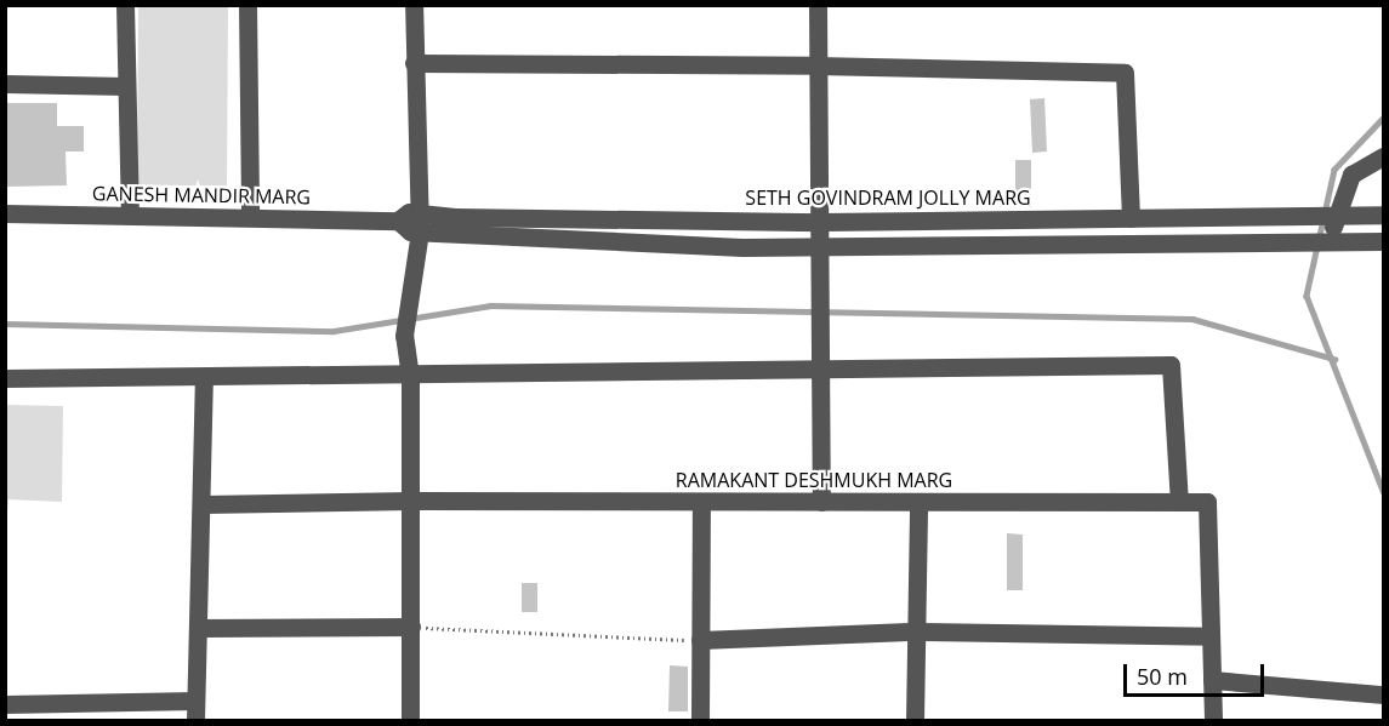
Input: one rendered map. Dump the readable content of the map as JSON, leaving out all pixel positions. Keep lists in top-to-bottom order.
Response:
{
  "streets": {
    "street": ["GANESH MANDIR MARG", "SETH GOVINDRAM JOLLY MARG", "RAMAKANT DESHMUKH MARG"]
  },
  "crossings": [
    ["GANESH MANDIR MARG", "SETH GOVINDRAM JOLLY MARG"]
  ],
  "scale_bar": "50 m"
}
